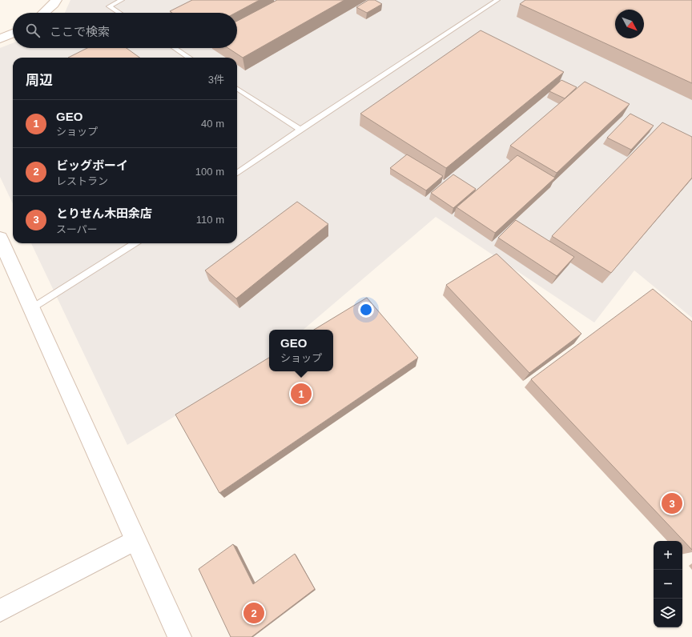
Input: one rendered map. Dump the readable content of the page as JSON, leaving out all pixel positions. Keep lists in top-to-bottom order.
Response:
{
  "north": "bottom right",
  "page": {
    "search": "ここで検索",
    "heading": ["周辺", "3件"],
    "list": [
      {
        "mark": "1",
        "name": "GEO",
        "note": "ショップ",
        "value": "40 m"
      },
      {
        "mark": "2",
        "name": "ビッグボーイ",
        "note": "レストラン",
        "value": "100 m"
      },
      {
        "mark": "3",
        "name": "とりせん木田余店",
        "note": "スーパー",
        "value": "110 m"
      }
    ],
    "popup": ["GEO", "ショップ"],
    "pins": ["1", "3", "2"],
    "map_buttons": ["+", "−"]
  }
}
